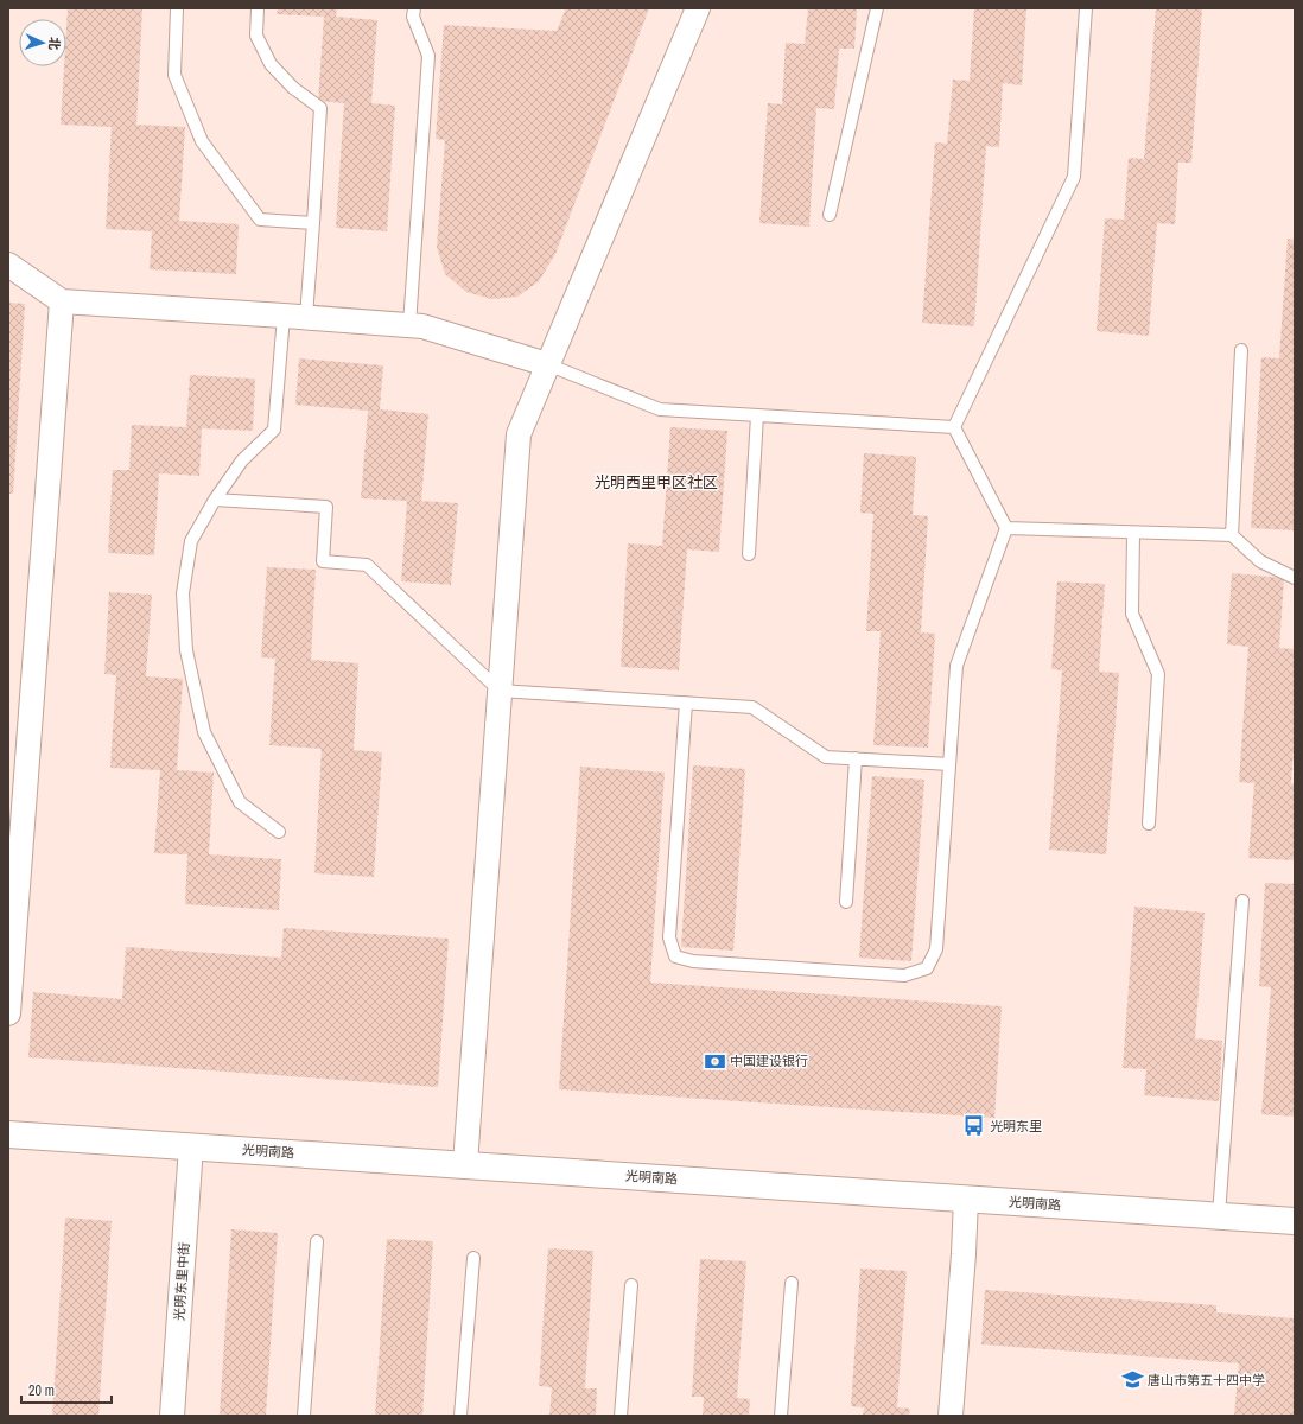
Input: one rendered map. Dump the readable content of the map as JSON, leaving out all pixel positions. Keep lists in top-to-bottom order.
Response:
{
  "streets": {
    "main road": ["光明南路"],
    "street": ["光明东里中街"]
  },
  "crossings": [
    ["光明南路", "光明东里中街"]
  ],
  "districts": ["光明西里甲区社区"],
  "places": {
    "bank": ["中国建设银行"],
    "bus stop": ["光明东里"],
    "school or university": ["唐山市第五十四中学"]
  },
  "scale_bar": "20 m",
  "north": "right"
}
